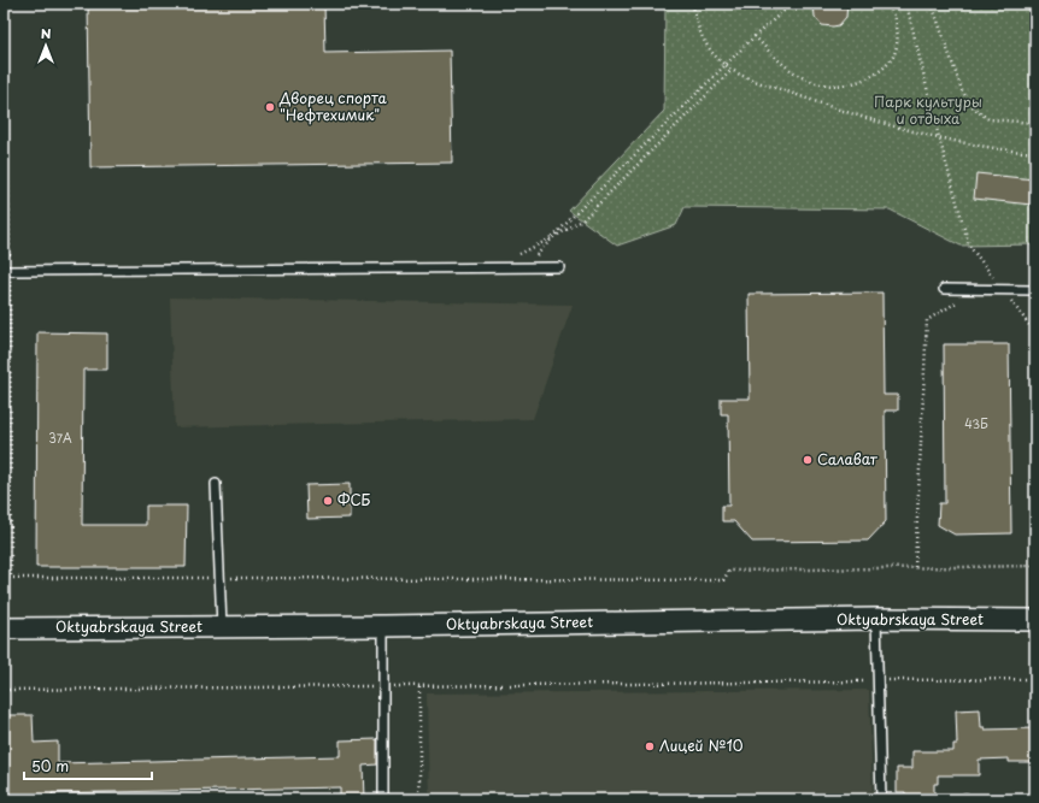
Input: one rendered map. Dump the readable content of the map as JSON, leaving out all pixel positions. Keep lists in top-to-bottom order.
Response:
{
  "streets": {
    "street": ["Oktyabrskaya Street"]
  },
  "parks": ["Парк культуры и отдыха"],
  "places": [
    "Дворец спорта \"Нефтехимик\"",
    "Салават",
    "ФСБ",
    "Лицей №10"
  ],
  "house_numbers": ["43Б", "37А"],
  "scale_bar": "50 m",
  "north": "top"
}
